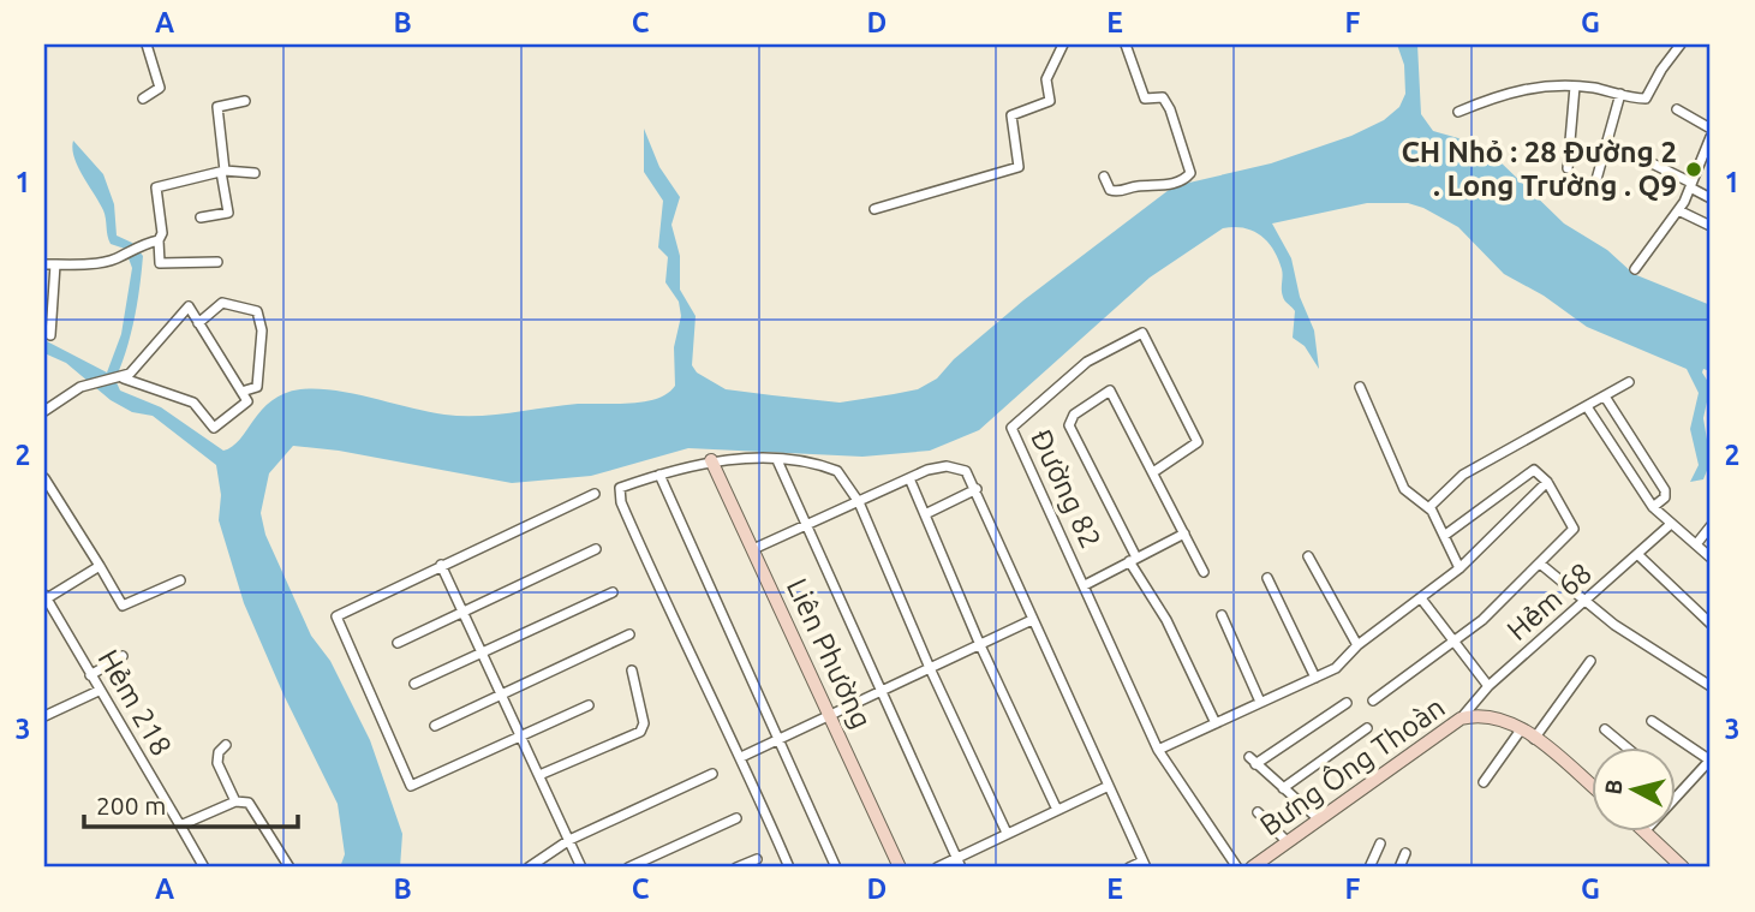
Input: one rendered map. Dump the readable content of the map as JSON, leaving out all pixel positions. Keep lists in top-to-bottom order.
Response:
{
  "streets": {
    "street": [
      "Đường 82",
      "Hẻm 68",
      "Liên Phường",
      "Hẻm 218",
      "Bưng Ông Thoàn"
    ]
  },
  "crossings": [
    ["Hẻm 68", "Bưng Ông Thoàn"]
  ],
  "places": ["CH Nhỏ : 28 Đường 2 . Long Trường . Q9"],
  "scale_bar": "200 m",
  "north": "left",
  "grid": {
    "columns": [
      "A",
      "B",
      "C",
      "D",
      "E",
      "F",
      "G"
    ],
    "rows": ["1", "2", "3"]
  }
}
